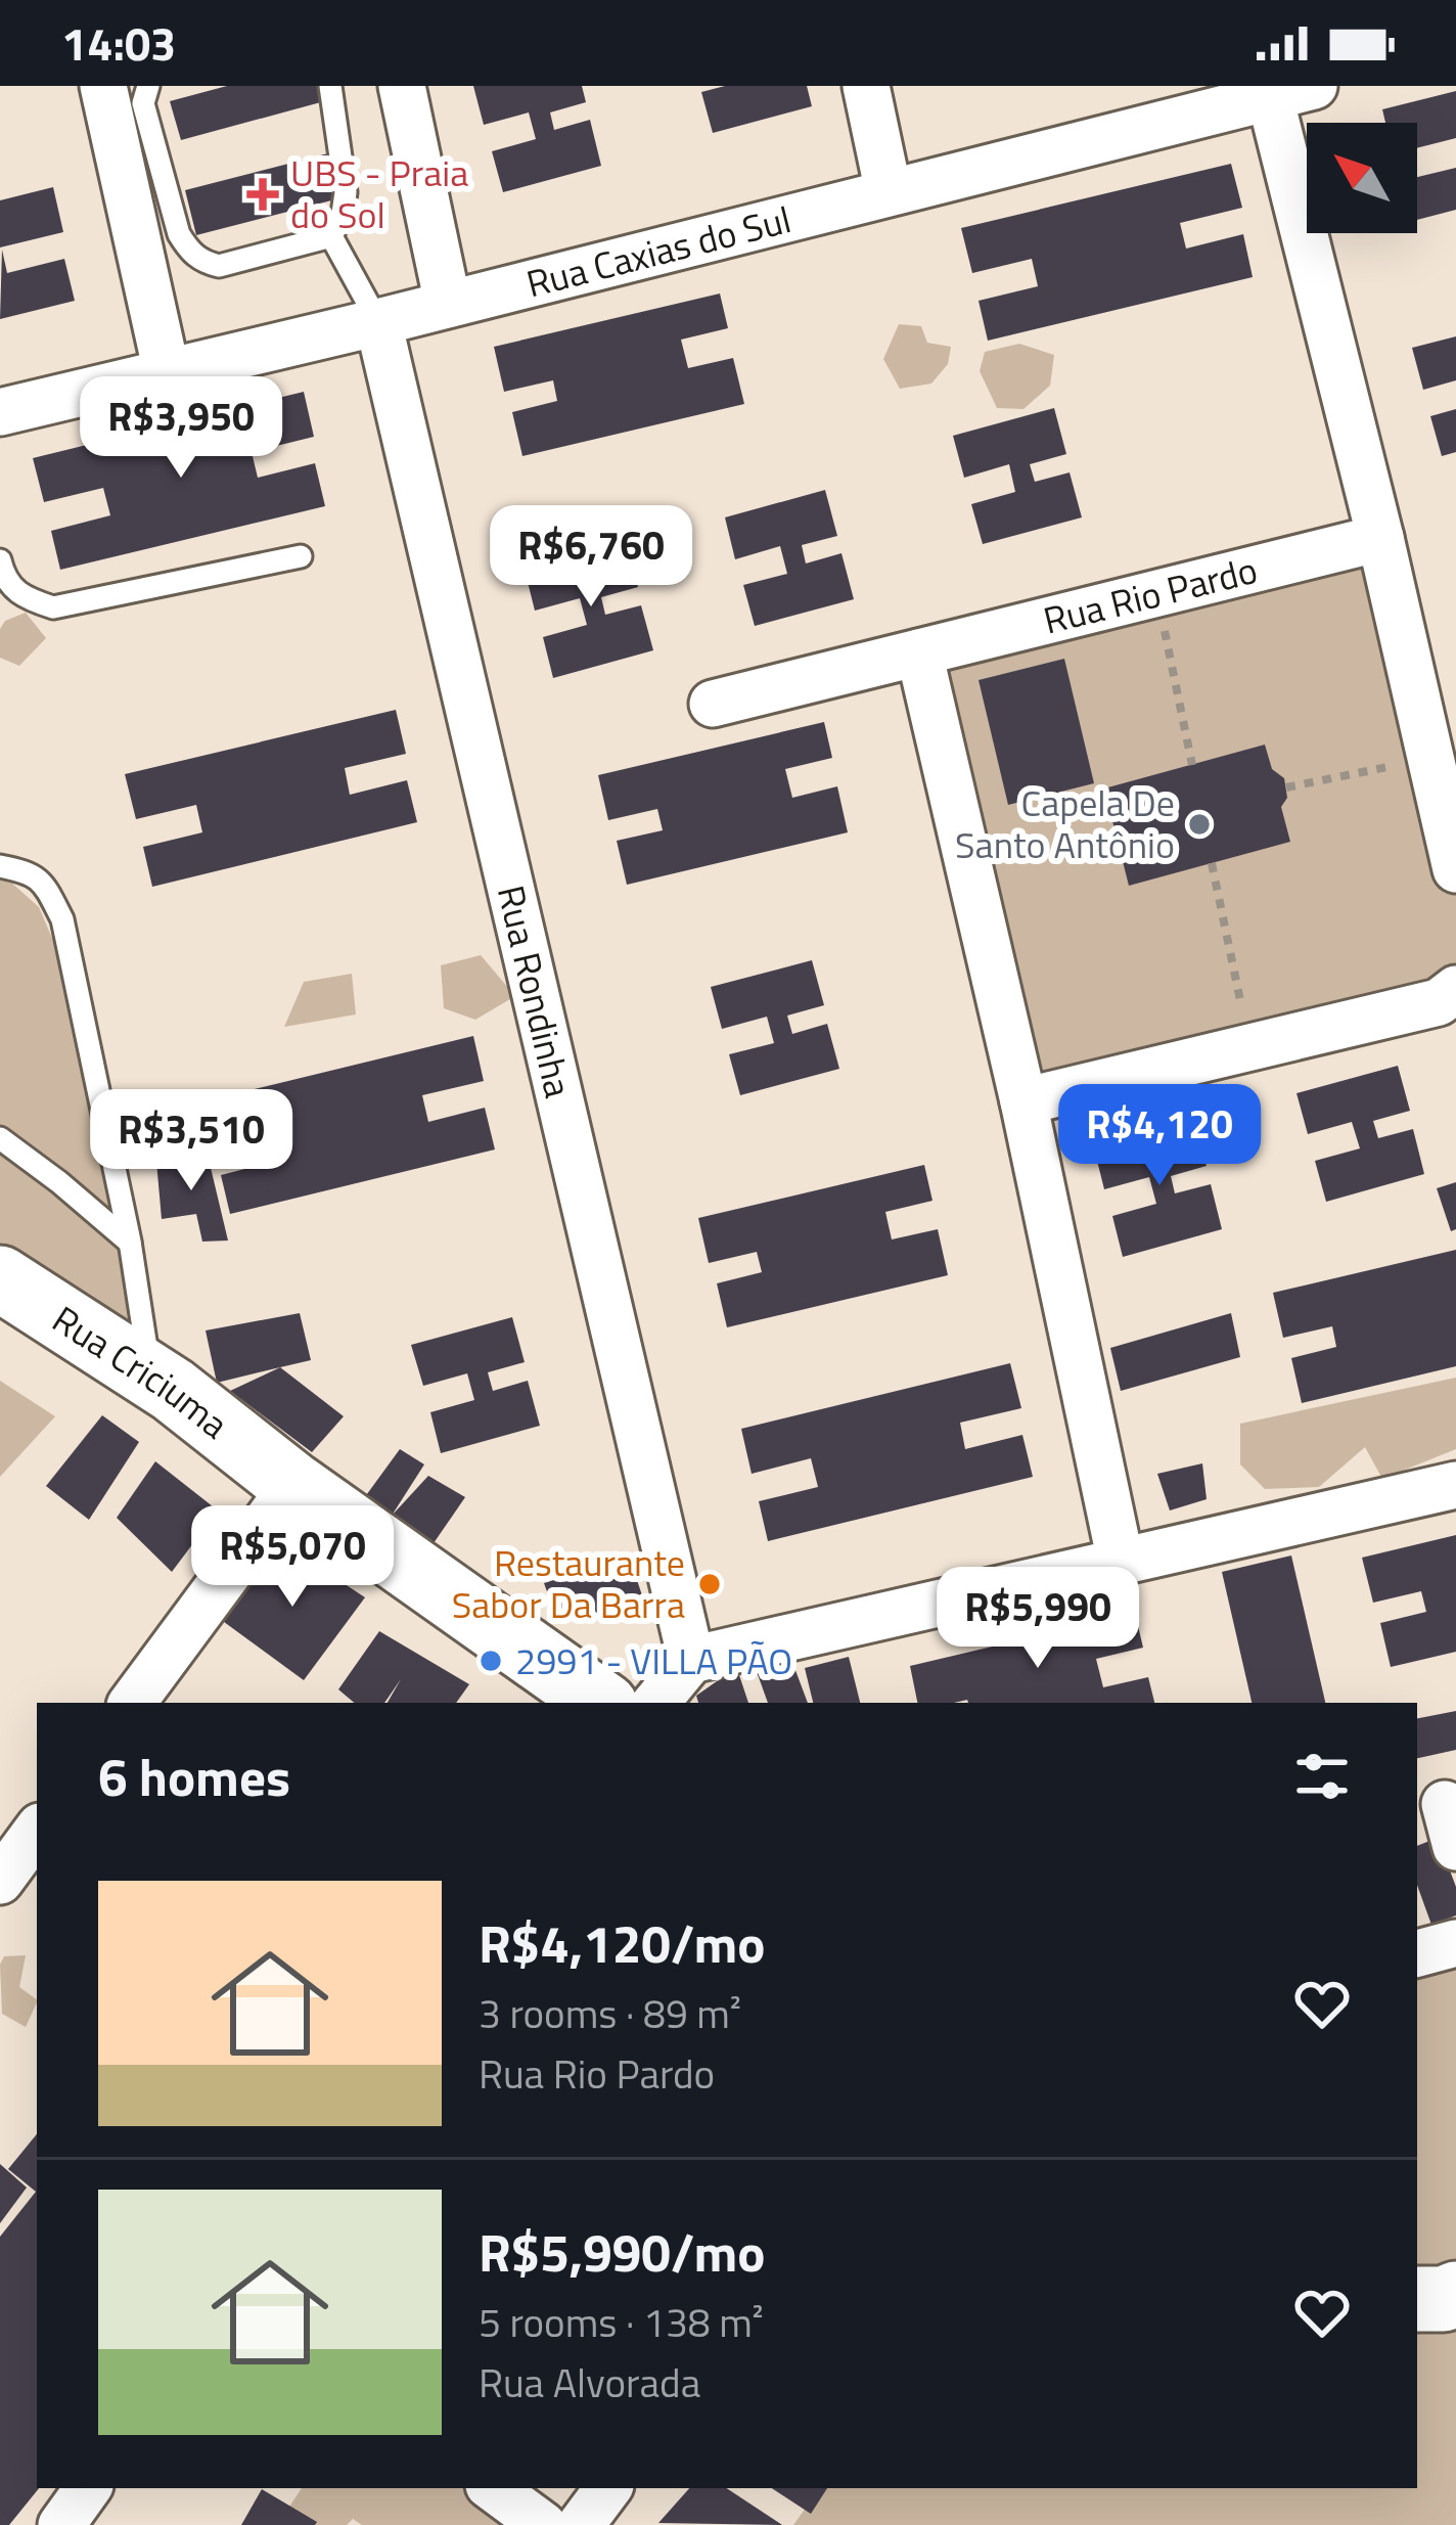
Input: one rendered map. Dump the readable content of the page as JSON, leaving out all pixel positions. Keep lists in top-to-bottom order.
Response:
{
  "streets": {
    "main road": ["Rua Criciuma"],
    "street": ["Rua Caxias do Sul", "Rua Rio Pardo", "Rua Rondinha"]
  },
  "crossings": [
    ["Rua Caxias do Sul", "Rua Rondinha"]
  ],
  "places": {
    "health": ["UBS - Praia do Sol"],
    "other": ["Capela De Santo Antônio", "Restaurante Sabor Da Barra", "2991 - VILLA PÃO"]
  },
  "north": "top left",
  "page": {
    "status": "14:03",
    "price": [
      "R$3,950",
      "R$6,760",
      "R$4,120",
      "R$3,510",
      "R$5,070",
      "R$5,990"
    ],
    "heading": "6 homes",
    "list": [
      {
        "name": "R$4,120/mo",
        "note": "3 rooms · 89 m² · Rua Rio Pardo"
      },
      {
        "name": "R$5,990/mo",
        "note": "5 rooms · 138 m² · Rua Alvorada"
      }
    ]
  }
}
